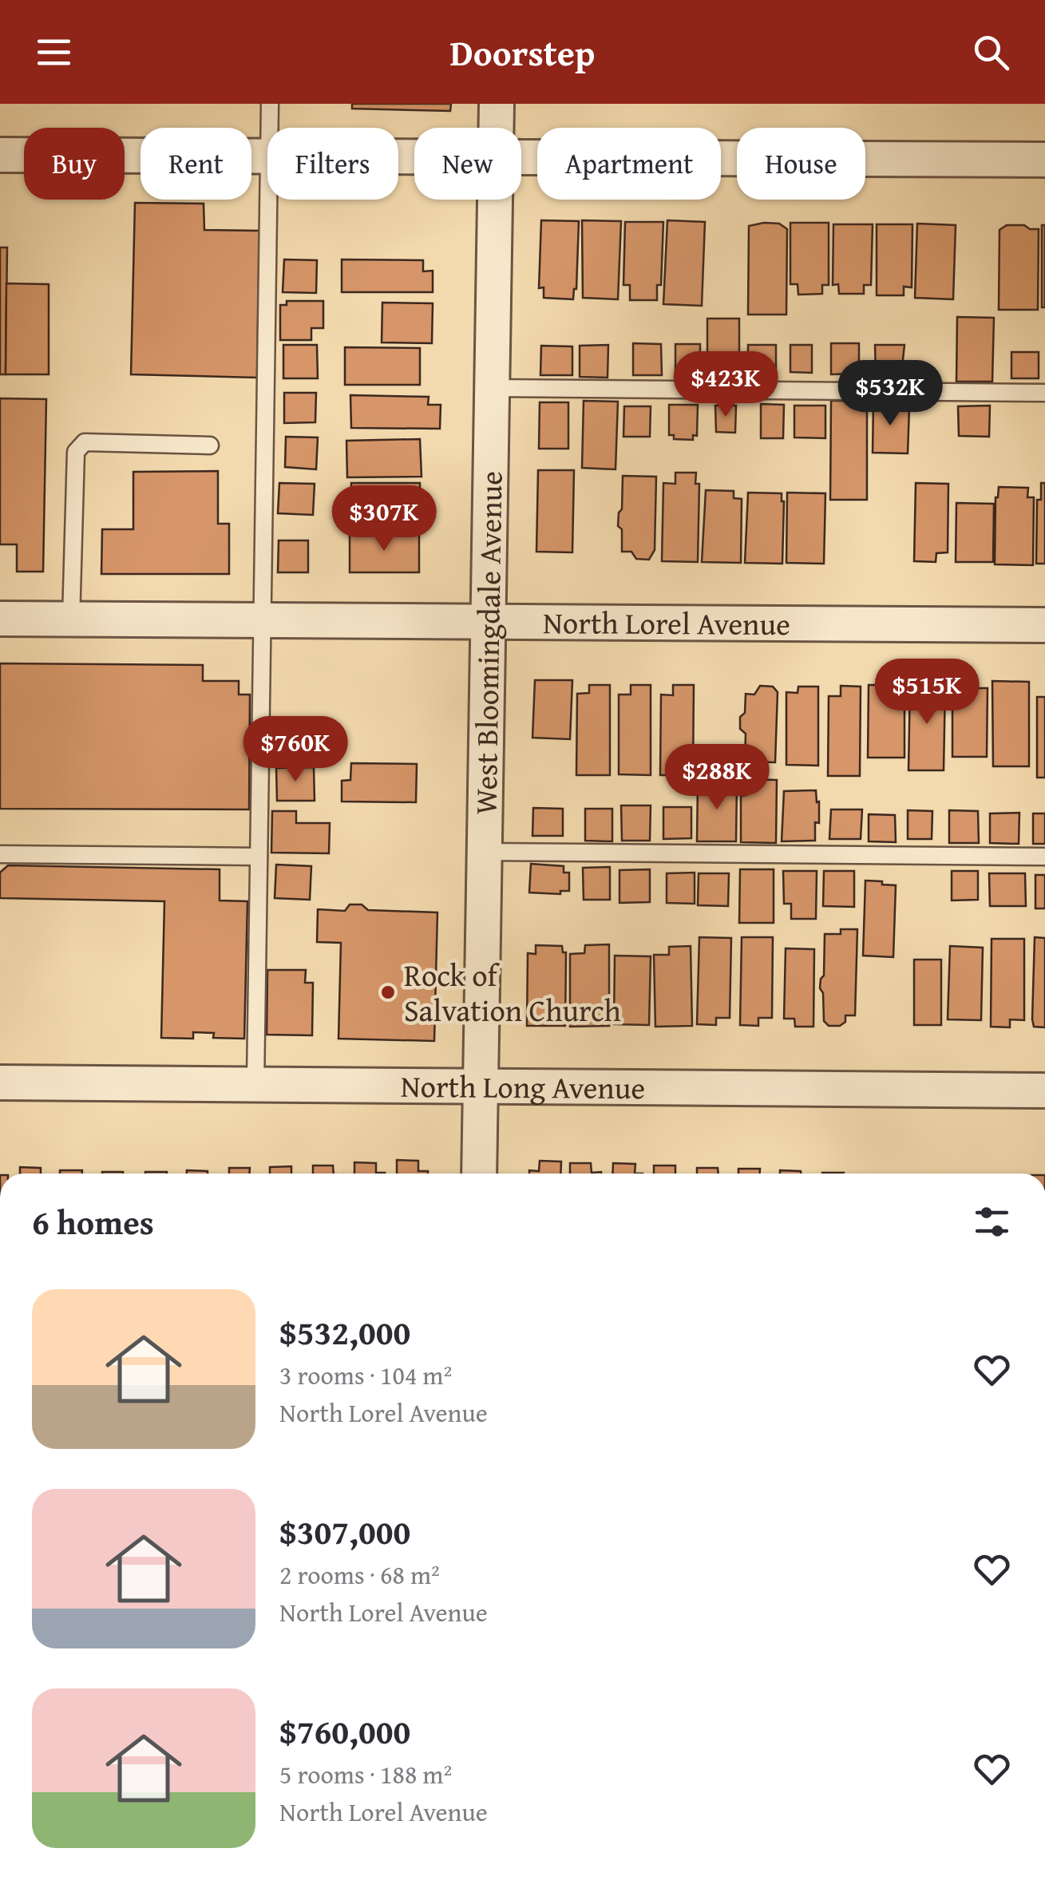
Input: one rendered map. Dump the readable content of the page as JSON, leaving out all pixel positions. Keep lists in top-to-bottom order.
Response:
{
  "streets": {
    "street": ["North Lorel Avenue", "West Bloomingdale Avenue", "North Long Avenue"]
  },
  "crossings": [
    ["North Lorel Avenue", "West Bloomingdale Avenue"],
    ["West Bloomingdale Avenue", "North Long Avenue"]
  ],
  "places": ["Rock of Salvation Church"],
  "page": {
    "header": "Doorstep",
    "chip": [
      "Buy",
      "Rent",
      "Filters",
      "New",
      "Apartment",
      "House"
    ],
    "price": [
      "$423K",
      "$532K",
      "$307K",
      "$515K",
      "$760K",
      "$288K"
    ],
    "heading": "6 homes",
    "list": [
      {
        "name": "$532,000",
        "note": "3 rooms · 104 m² · North Lorel Avenue"
      },
      {
        "name": "$307,000",
        "note": "2 rooms · 68 m² · North Lorel Avenue"
      },
      {
        "name": "$760,000",
        "note": "5 rooms · 188 m² · North Lorel Avenue"
      }
    ]
  }
}
